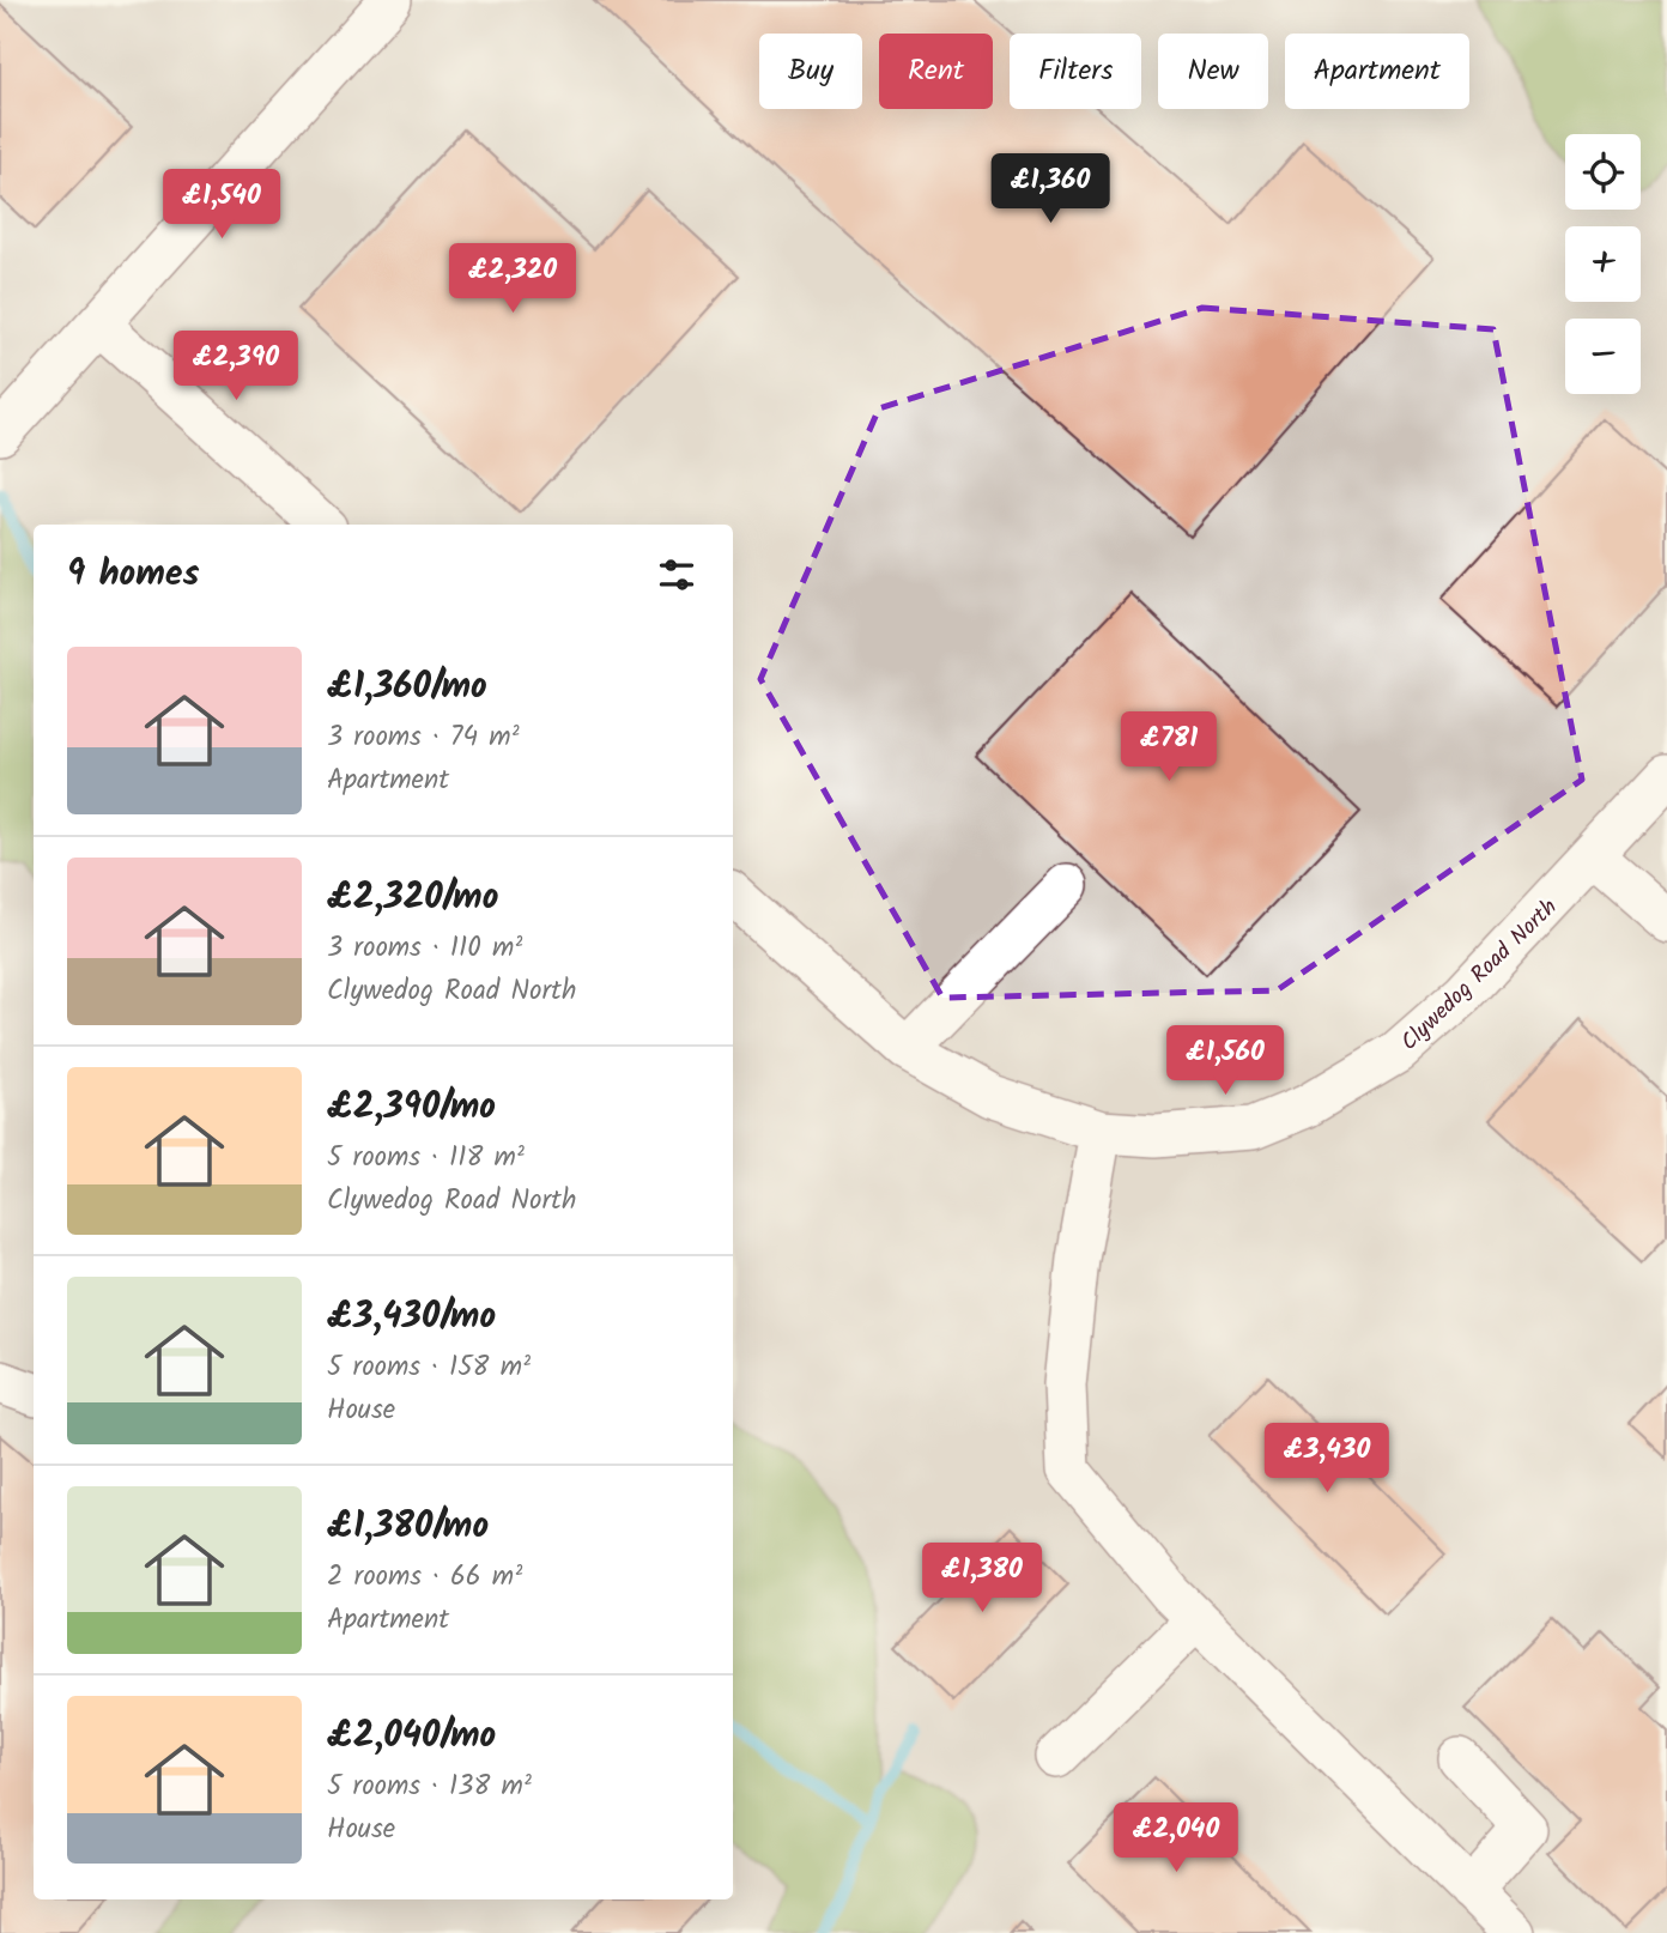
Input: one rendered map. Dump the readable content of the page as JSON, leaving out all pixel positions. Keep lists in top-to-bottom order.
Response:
{
  "streets": {
    "street": ["Clywedog Road North"]
  },
  "page": {
    "chip": [
      "Buy",
      "Rent",
      "Filters",
      "New",
      "Apartment"
    ],
    "map_buttons": ["+", "−"],
    "price": [
      "£1,360",
      "£1,540",
      "£2,320",
      "£2,390",
      "£781",
      "£1,560",
      "£3,430",
      "£1,380",
      "£2,040"
    ],
    "heading": "9 homes",
    "list": [
      {
        "name": "£1,360/mo",
        "note": "3 rooms · 74 m² · Apartment"
      },
      {
        "name": "£2,320/mo",
        "note": "3 rooms · 110 m² · Clywedog Road North"
      },
      {
        "name": "£2,390/mo",
        "note": "5 rooms · 118 m² · Clywedog Road North"
      },
      {
        "name": "£3,430/mo",
        "note": "5 rooms · 158 m² · House"
      },
      {
        "name": "£1,380/mo",
        "note": "2 rooms · 66 m² · Apartment"
      },
      {
        "name": "£2,040/mo",
        "note": "5 rooms · 138 m² · House"
      }
    ]
  }
}
